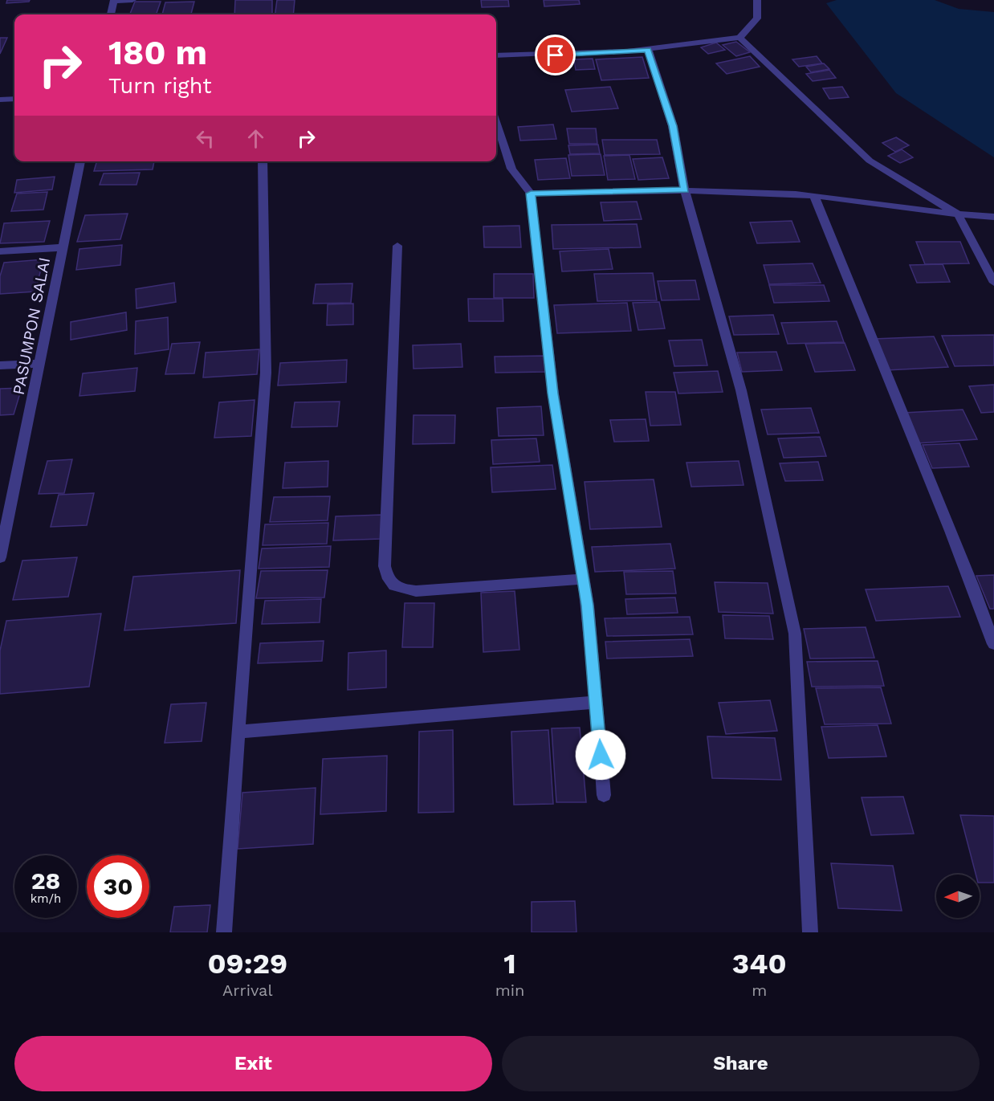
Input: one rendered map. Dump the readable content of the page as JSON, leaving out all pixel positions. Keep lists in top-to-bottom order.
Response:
{
  "streets": {
    "street": ["PASUMPON SALAI"]
  },
  "north": "left",
  "page": {
    "turn": ["180 m", "Turn right"],
    "speed": "28 km/h",
    "limit": "30",
    "eta": [
      "09:29",
      "Arrival",
      "1",
      "min",
      "340",
      "m"
    ],
    "buttons": ["Exit", "Share"]
  }
}
